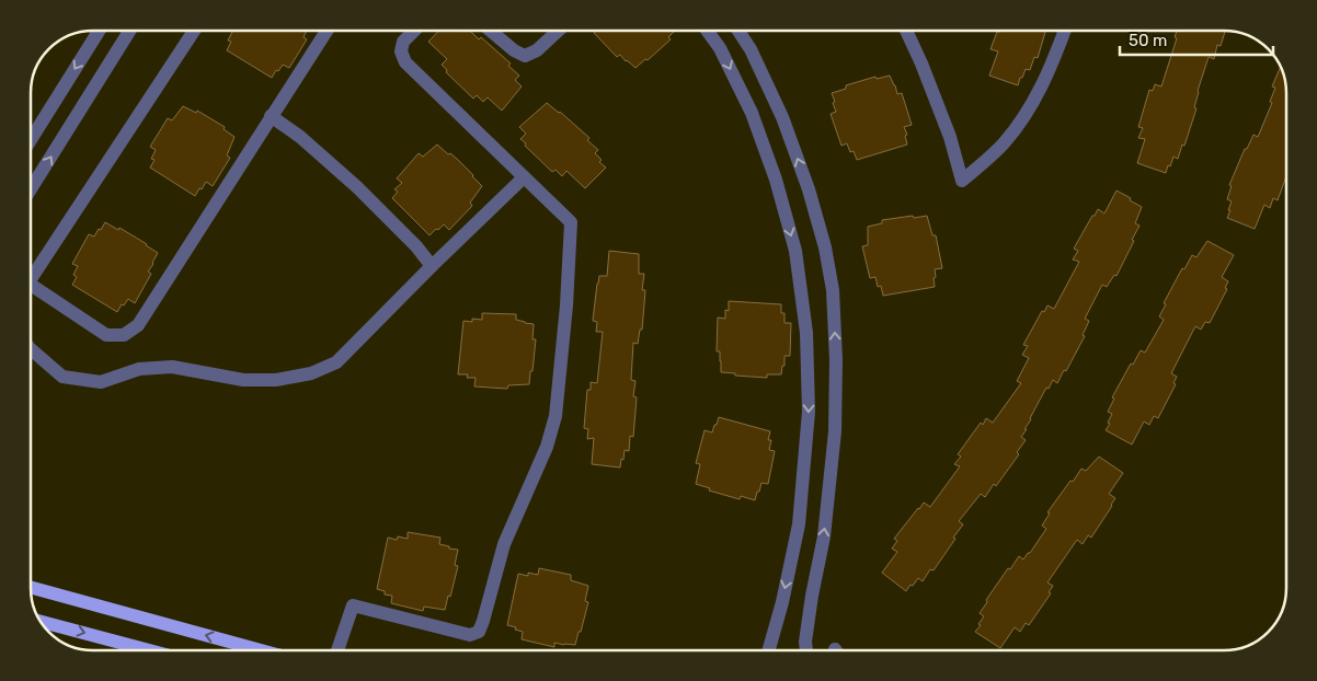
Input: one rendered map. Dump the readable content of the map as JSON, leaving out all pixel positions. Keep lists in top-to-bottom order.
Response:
{
  "scale_bar": "50 m"
}
